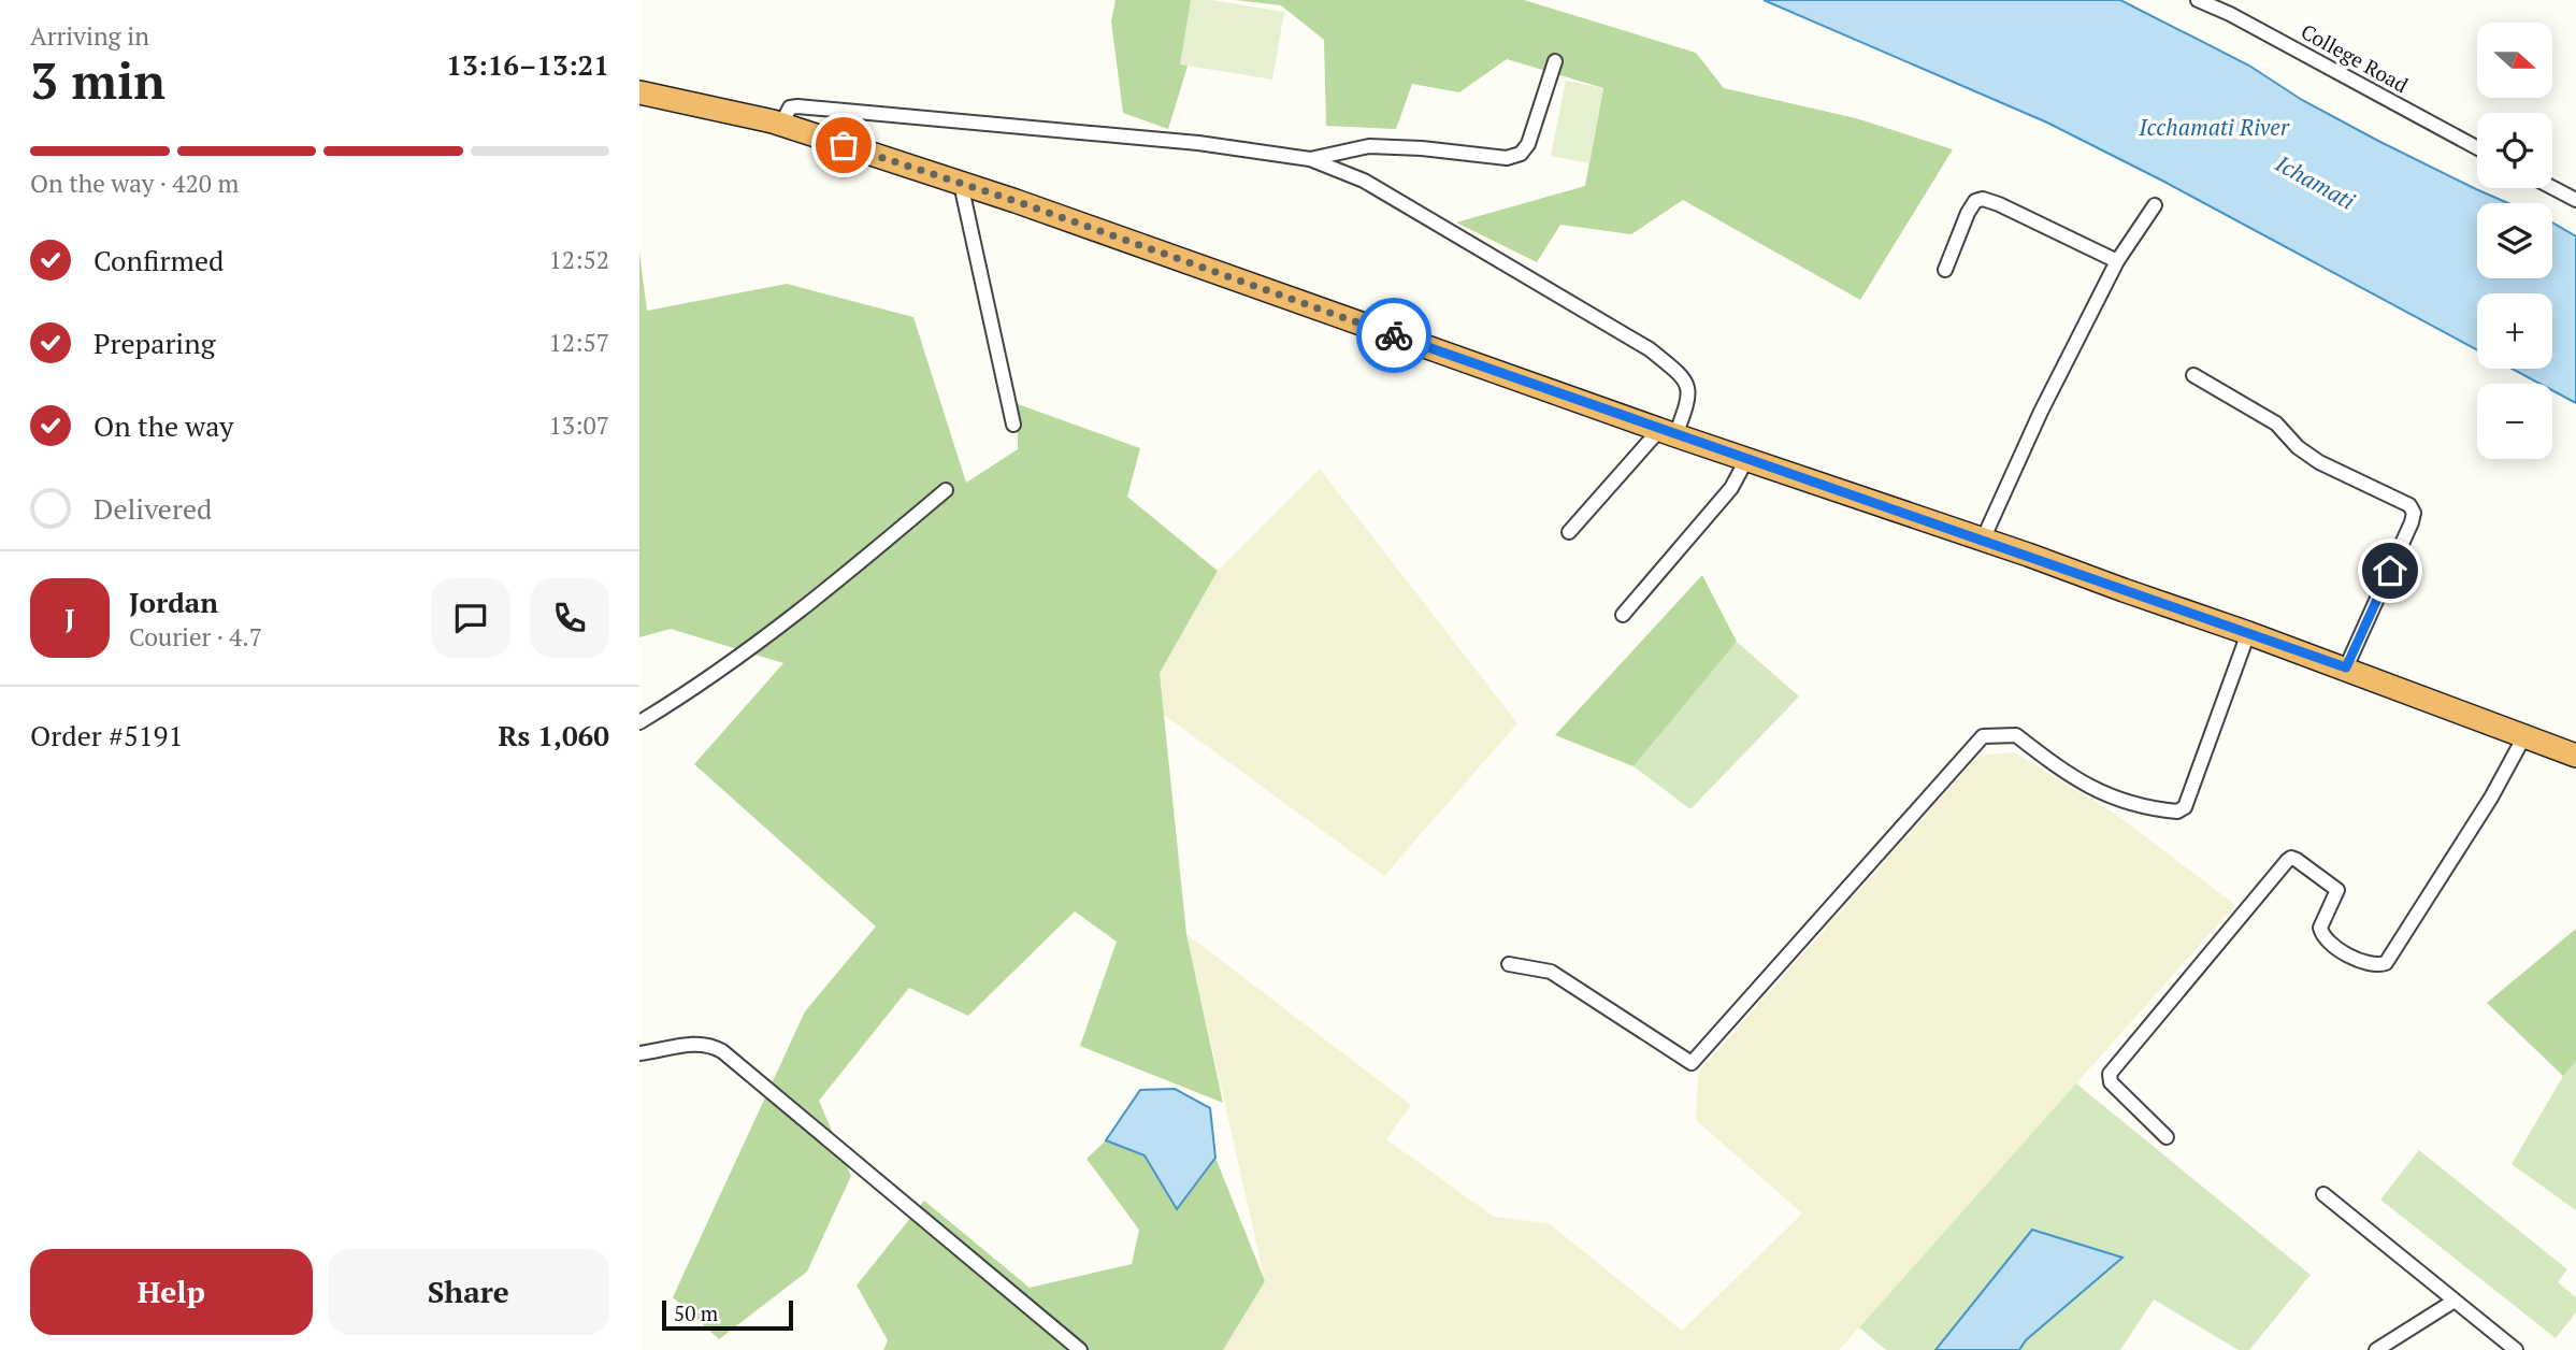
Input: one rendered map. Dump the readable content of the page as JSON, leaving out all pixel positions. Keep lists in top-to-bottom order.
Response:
{
  "streets": {
    "street": ["College Road"]
  },
  "water": ["Icchamati River", "Ichamati"],
  "scale_bar": "50 m",
  "north": "right",
  "page": {
    "heading": ["3 min", "Arriving in", "13:16–13:21"],
    "panel": [
      "Jordan",
      "Courier · 4.7",
      "Order #5191",
      "Rs 1,060"
    ],
    "map_buttons": ["+", "−"],
    "bar": "On the way · 420 m",
    "list": [
      ["Confirmed", "12:52"],
      ["Preparing", "12:57"],
      ["On the way", "13:07"],
      "Delivered"
    ],
    "round": "J",
    "buttons": ["Help", "Share"],
    "scale": "50 m"
  }
}
